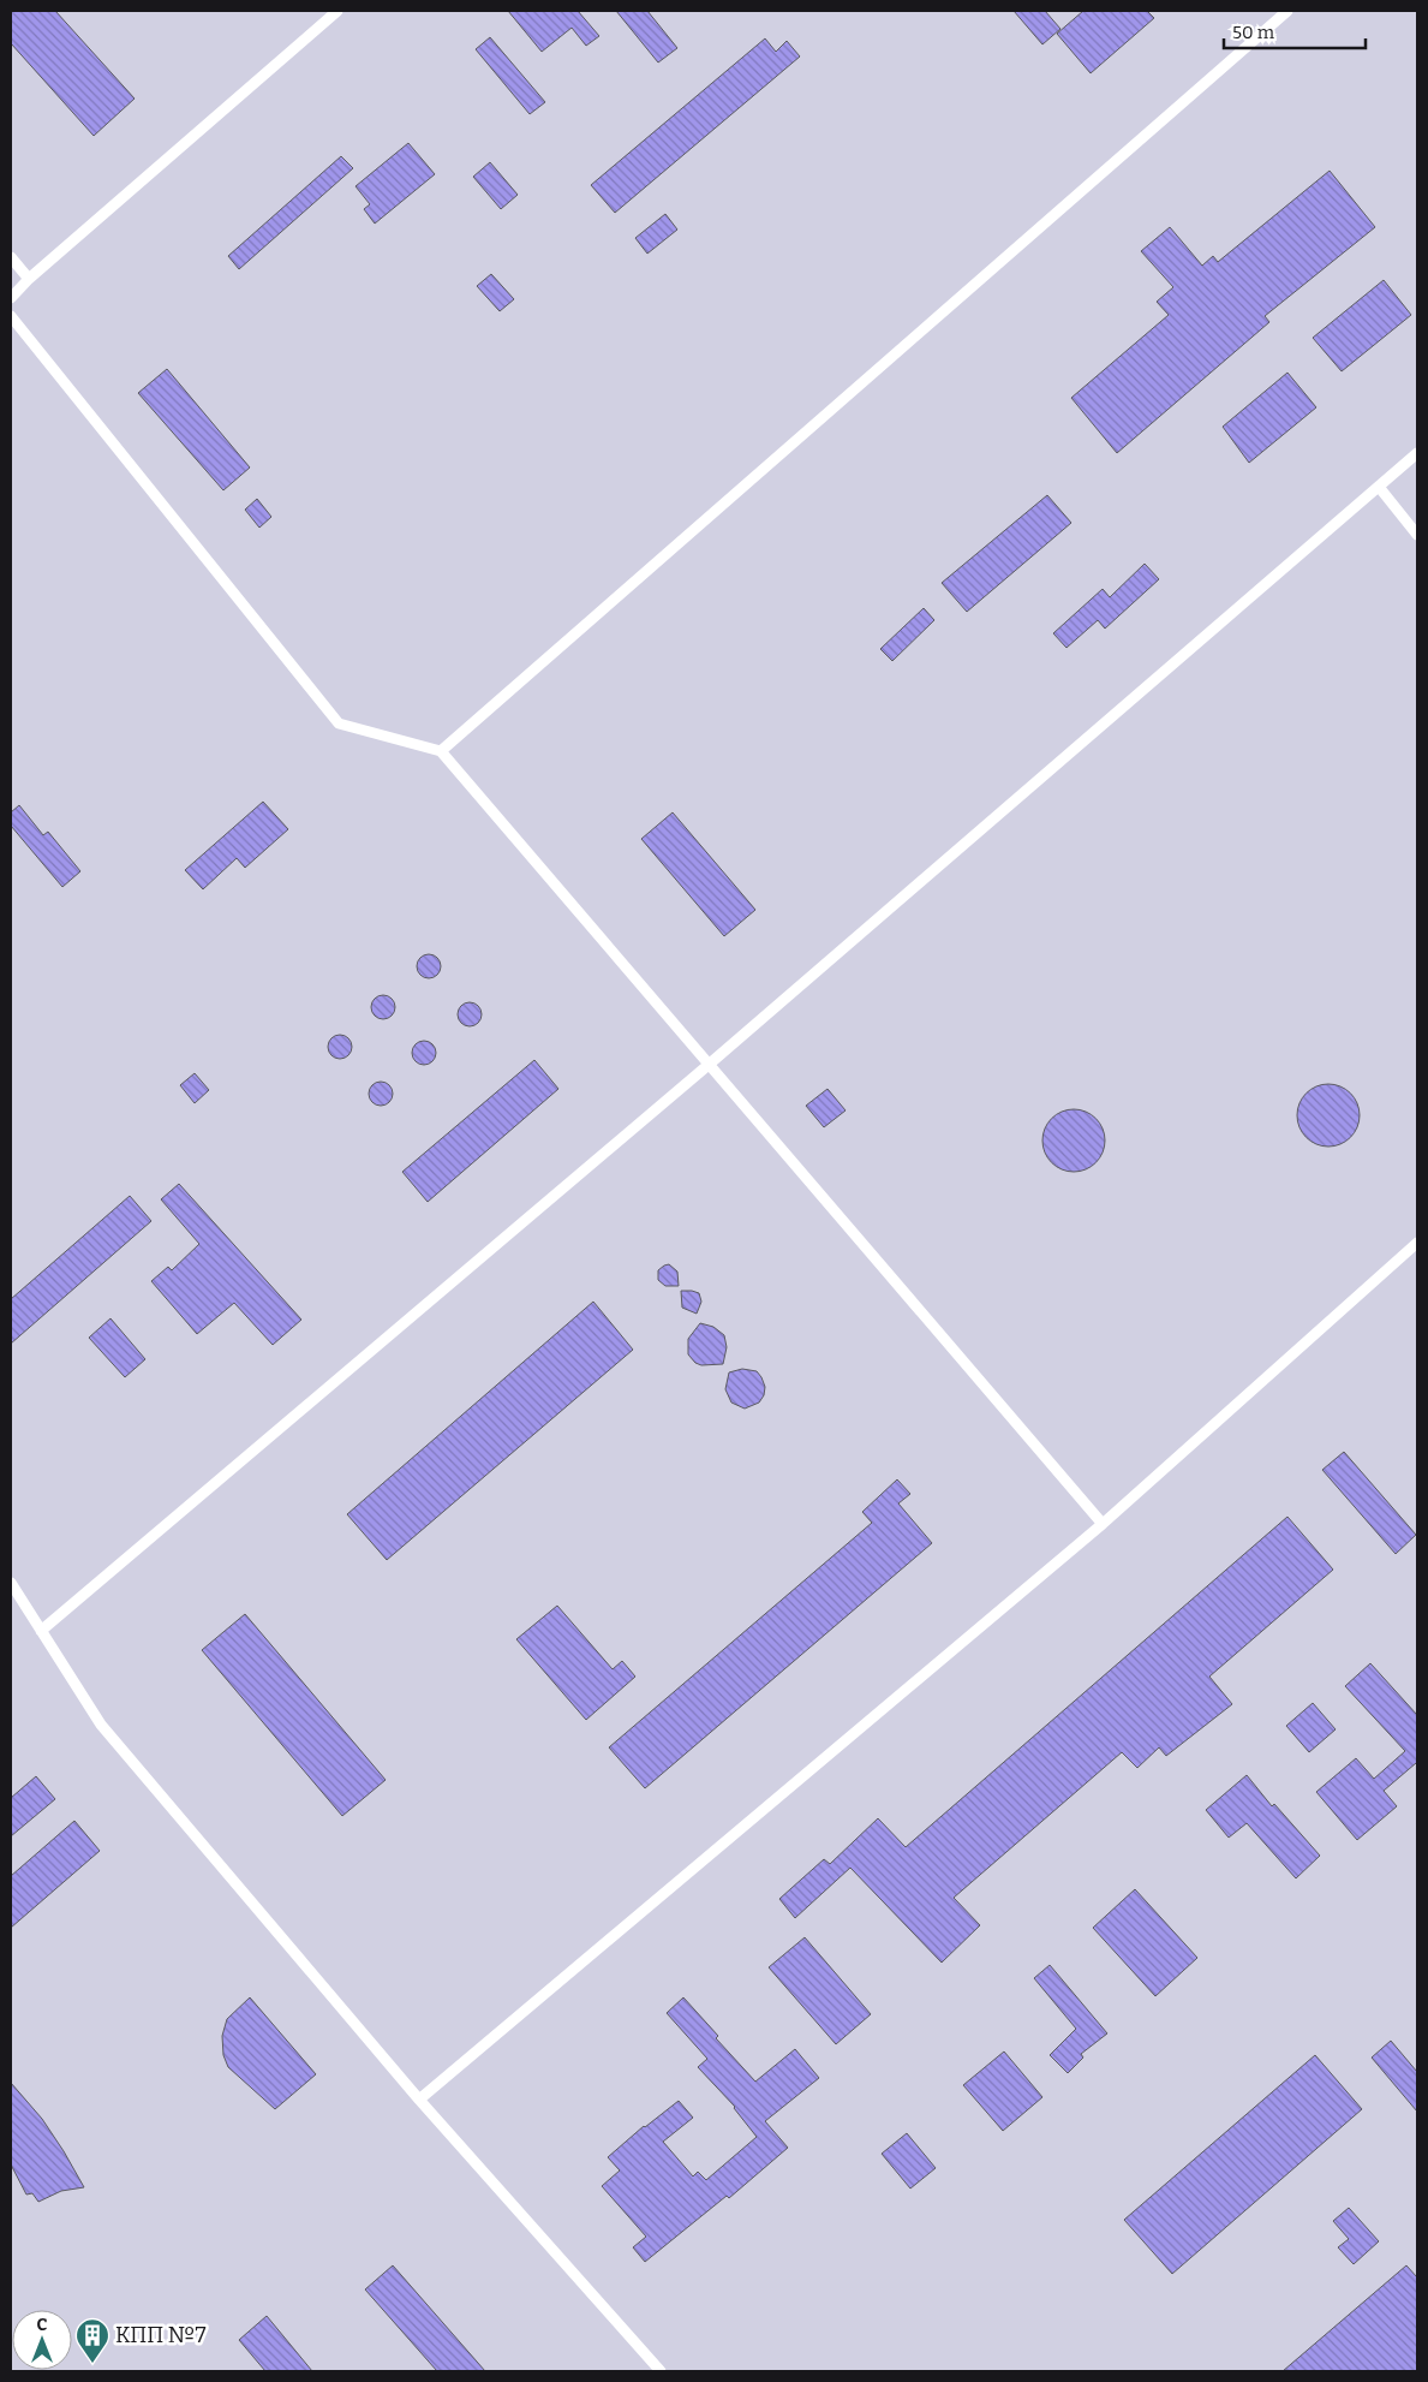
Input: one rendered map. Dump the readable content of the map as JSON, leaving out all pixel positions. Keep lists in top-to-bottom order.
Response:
{
  "places": {
    "building": ["КПП №7"]
  },
  "scale_bar": "50 m",
  "north": "top"
}
